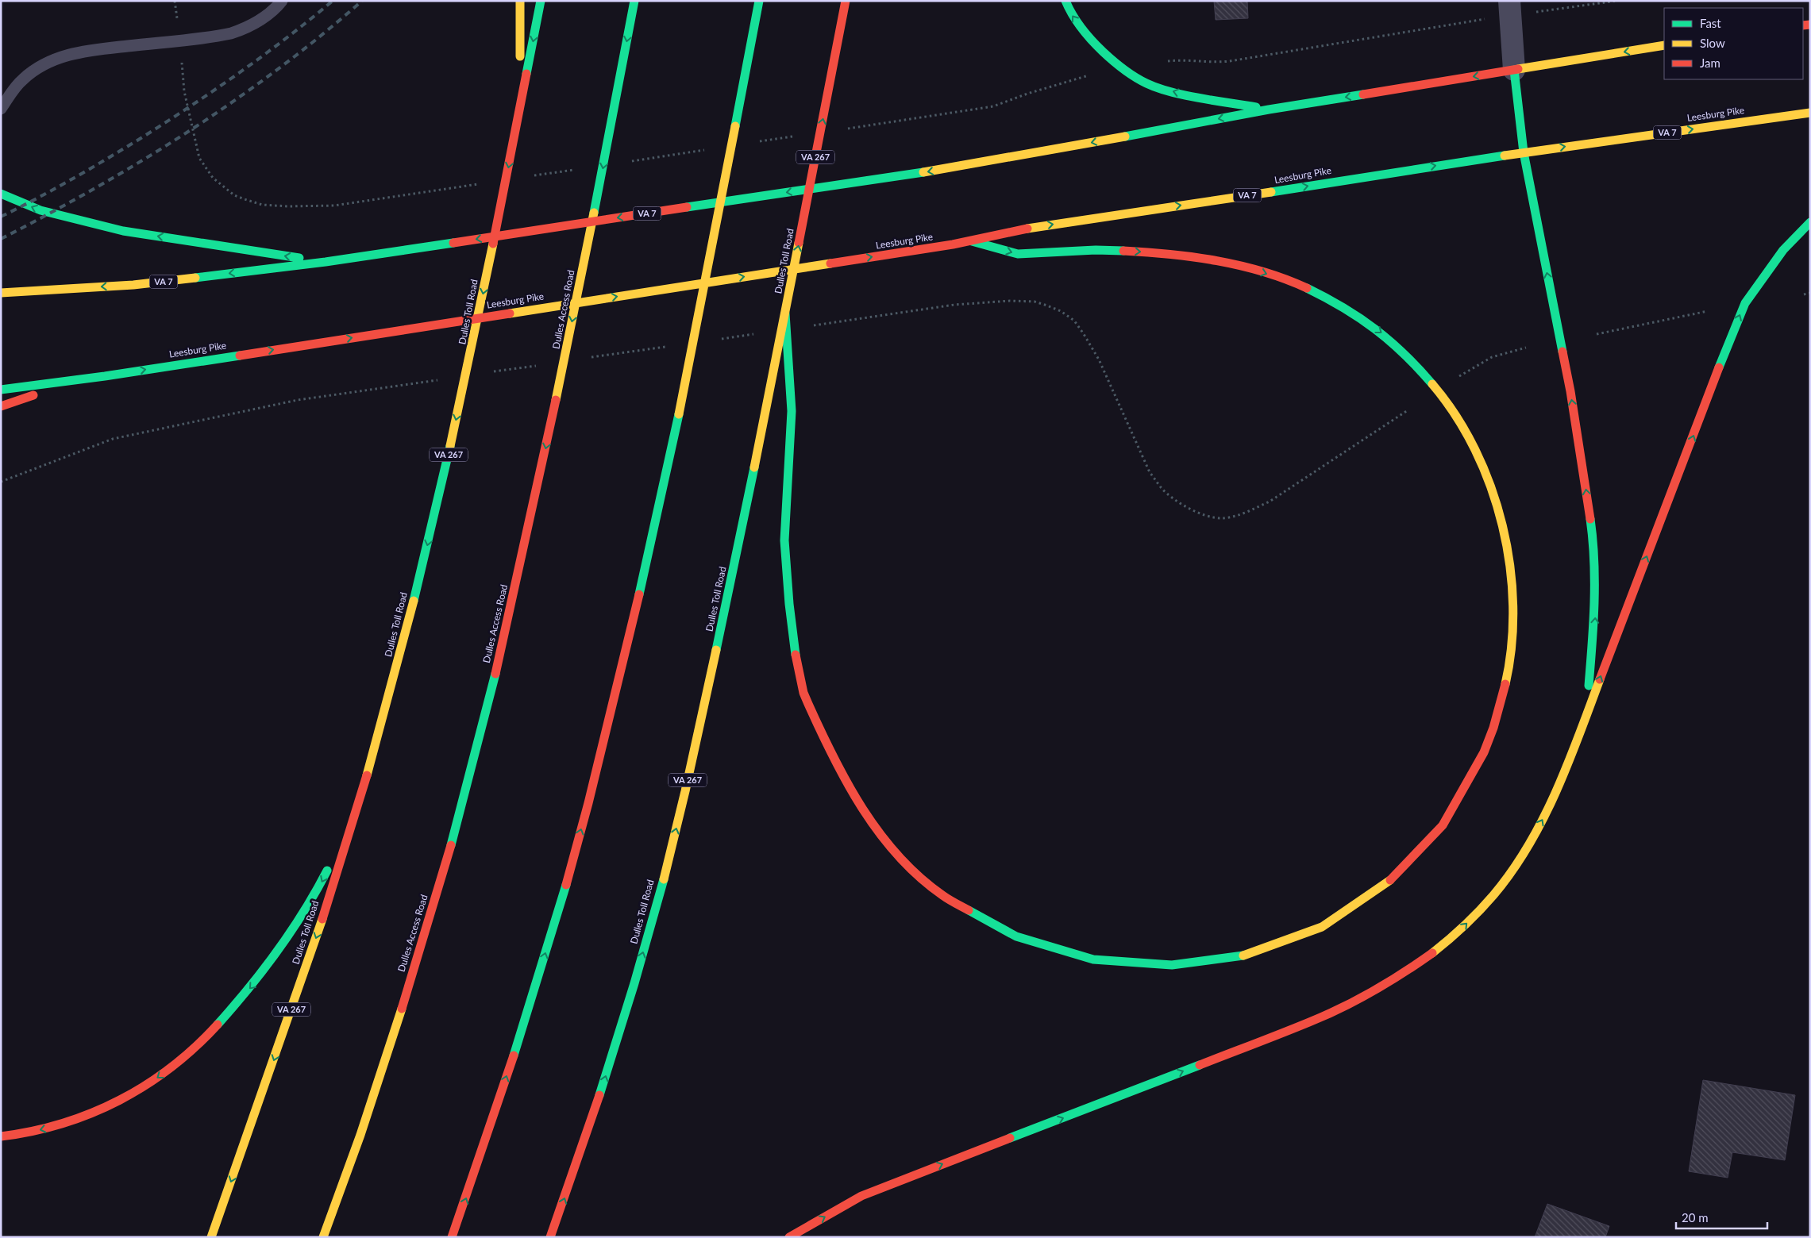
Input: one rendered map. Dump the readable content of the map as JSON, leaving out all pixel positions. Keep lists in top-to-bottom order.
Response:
{
  "streets": {
    "highway": [
      "Leesburg Pike",
      "VA 7",
      "VA 267",
      "Dulles Toll Road",
      "Dulles Access Road"
    ]
  },
  "one_way": ["Dulles Access Road"],
  "legend": ["Fast", "Slow", "Jam"],
  "scale_bar": "20 m"
}
